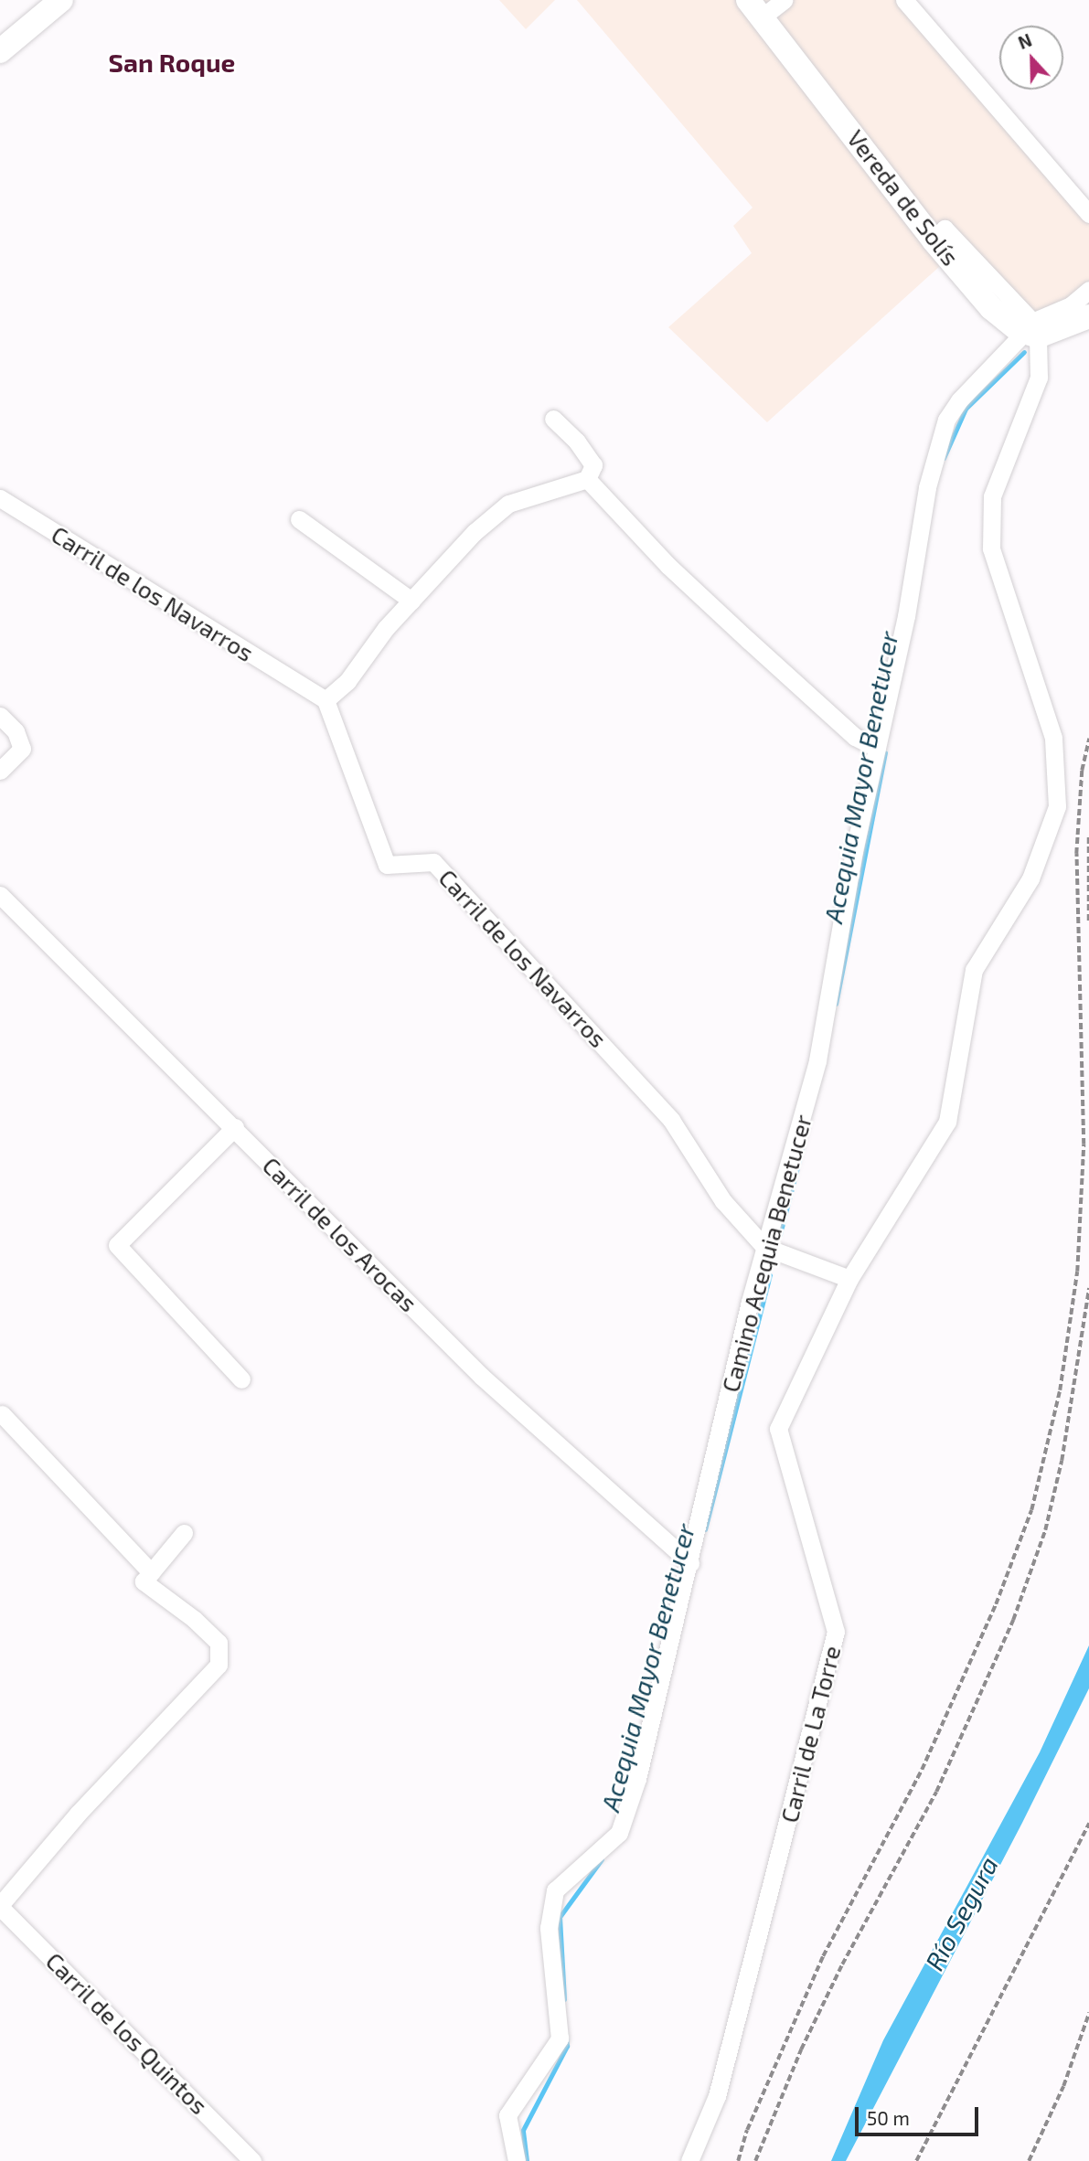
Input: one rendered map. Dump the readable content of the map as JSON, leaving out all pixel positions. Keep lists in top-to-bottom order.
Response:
{
  "streets": {
    "street": [
      "Vereda de Solís",
      "Carril de los Navarros",
      "Carril de los Arocas",
      "Camino Acequia Benetucer",
      "Carril de La Torre",
      "Carril de los Quintos"
    ]
  },
  "crossings": [
    ["Vereda de Solís", "Camino Acequia Benetucer"],
    ["Vereda de Solís", "Carril de La Torre"],
    ["Carril de los Navarros", "Camino Acequia Benetucer"],
    ["Carril de los Navarros", "Carril de La Torre"],
    ["Carril de los Arocas", "Camino Acequia Benetucer"],
    ["Camino Acequia Benetucer", "Carril de La Torre"]
  ],
  "districts": ["San Roque"],
  "water": ["Acequia Mayor Benetucer", "Río Segura"],
  "scale_bar": "50 m",
  "north": "top"
}
